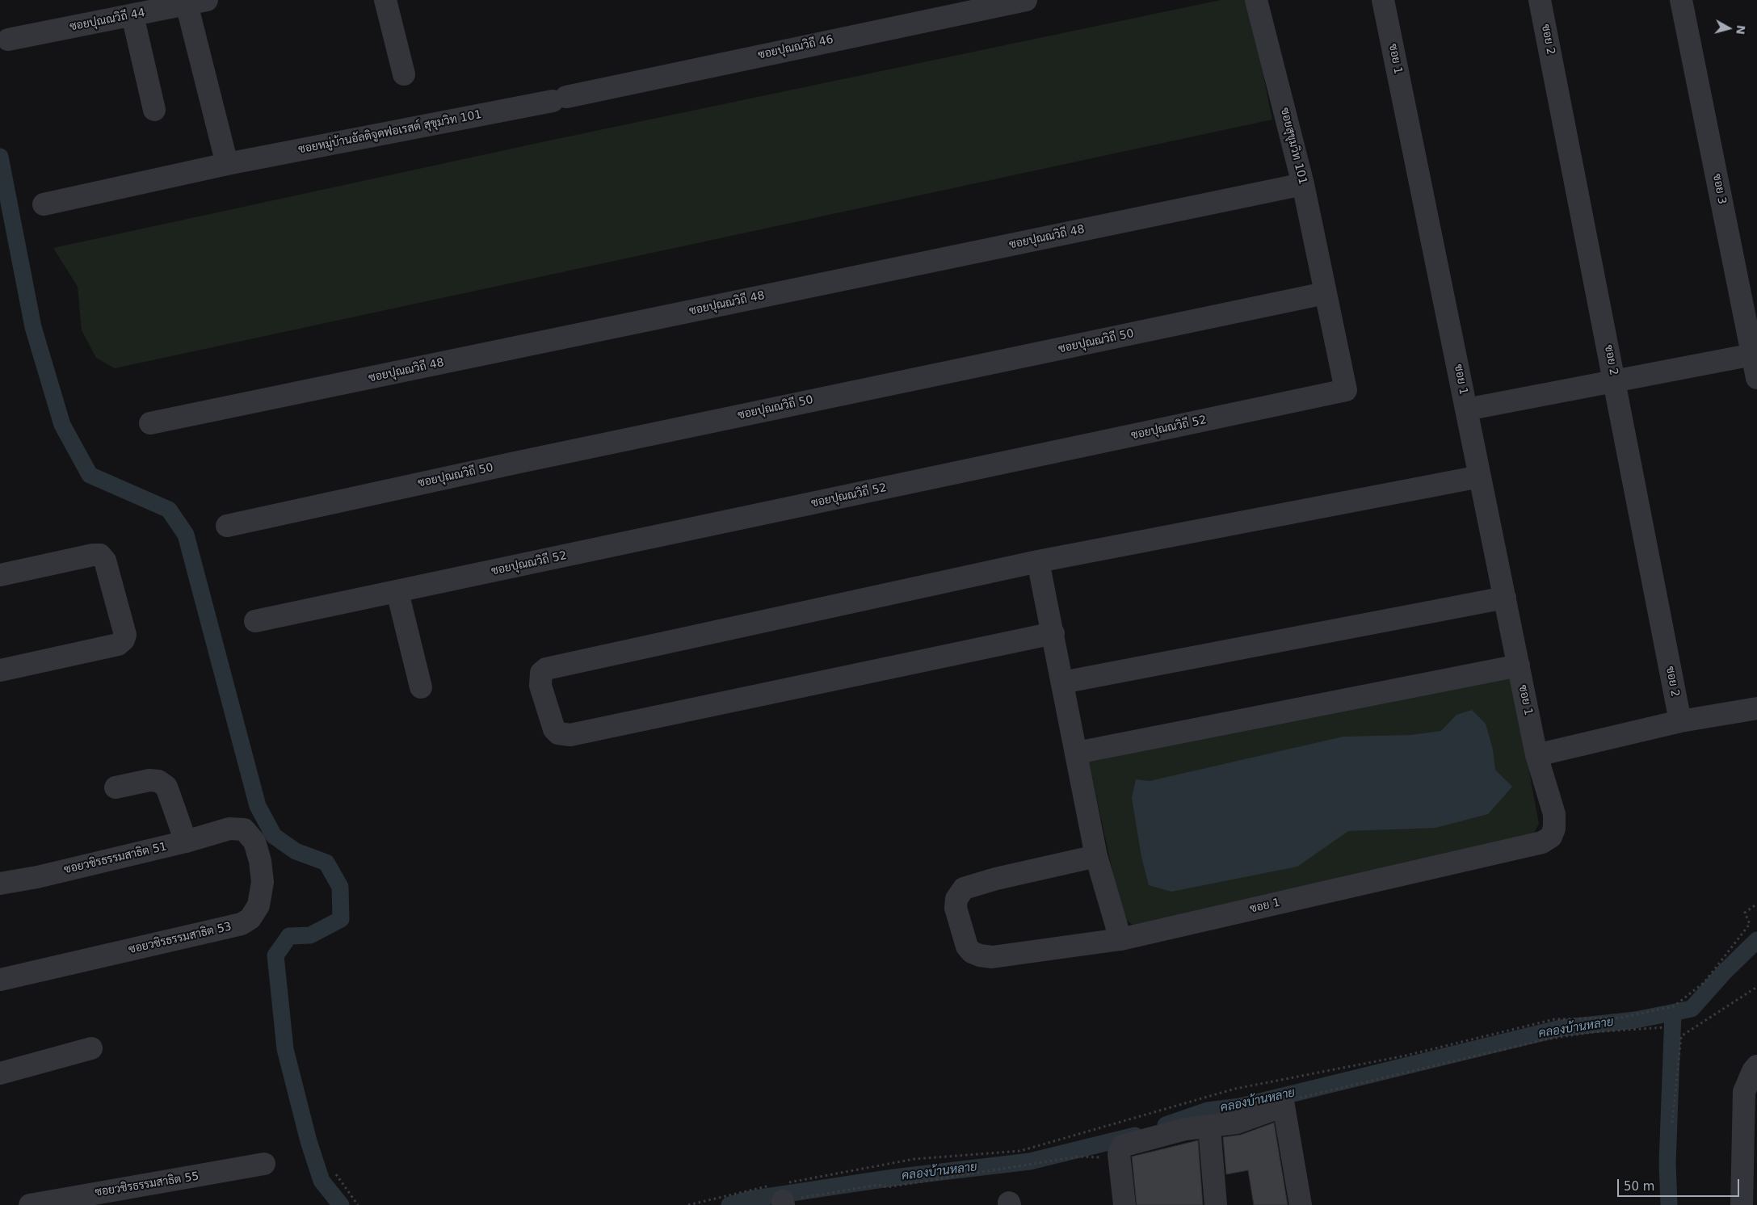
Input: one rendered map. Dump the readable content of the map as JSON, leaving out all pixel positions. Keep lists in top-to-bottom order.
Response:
{
  "streets": {
    "street": [
      "ซอยปุณณวิถี 44",
      "ซอย 2",
      "ซอยปุณณวิถี 46",
      "ซอย 1",
      "ซอยหมู่บ้านอัลติจูดฟอเรสต์ สุขุมวิท 101",
      "ซอยสุขุมวิท 101",
      "ซอย 3",
      "ซอยปุณณวิถี 48",
      "ซอยปุณณวิถี 50",
      "ซอยปุณณวิถี 52",
      "ซอยวชิรธรรมสาธิต 51",
      "ซอยวชิรธรรมสาธิต 53",
      "ซอยวชิรธรรมสาธิต 55"
    ]
  },
  "crossings": [
    ["ซอยปุณณวิถี 46", "ซอยหมู่บ้านอัลติจูดฟอเรสต์ สุขุมวิท 101"],
    ["ซอยสุขุมวิท 101", "ซอยปุณณวิถี 48"],
    ["ซอยสุขุมวิท 101", "ซอยปุณณวิถี 50"],
    ["ซอยสุขุมวิท 101", "ซอยปุณณวิถี 52"],
    ["ซอยปุณณวิถี 50", "ซอยปุณณวิถี 52"],
    ["ซอยวชิรธรรมสาธิต 51", "ซอยวชิรธรรมสาธิต 53"]
  ],
  "water": ["คลองบ้านหลาย"],
  "scale_bar": "50 m",
  "north": "right"
}
